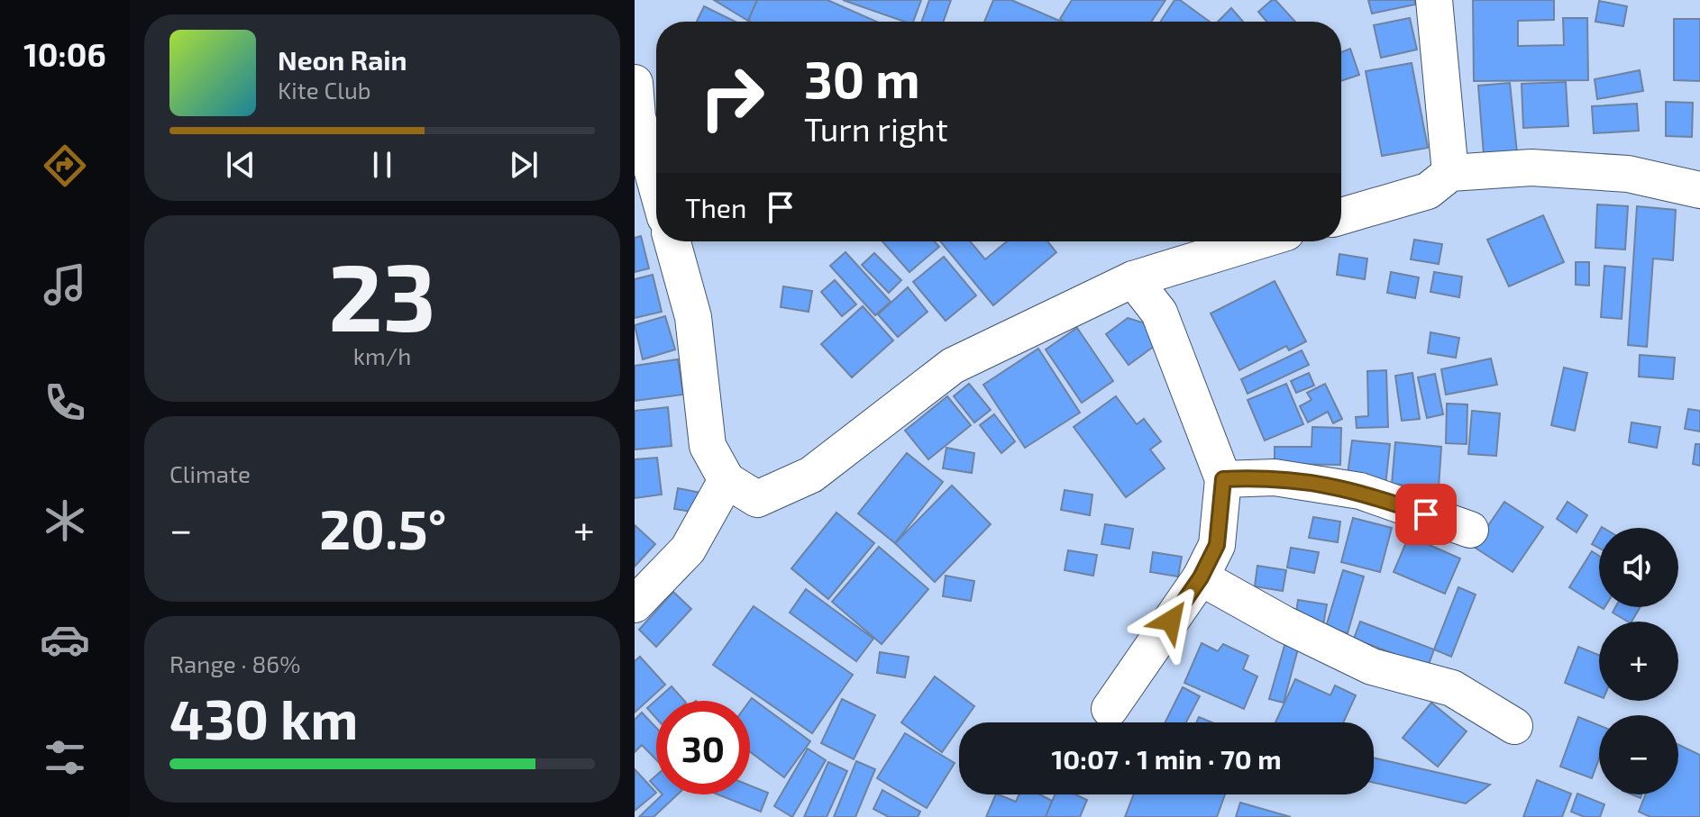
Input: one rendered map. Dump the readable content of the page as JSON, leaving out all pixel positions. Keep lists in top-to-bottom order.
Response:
{
  "page": {
    "tabs": "10:06",
    "turn": ["30 m", "Turn right"],
    "song": ["Neon Rain", "Kite Club"],
    "then": "Then",
    "tile": [
      ["23", "km/h"],
      "Climate",
      ["Range · 86%", "430 km"]
    ],
    "heat": ["−", "20.5°", "+"],
    "map_buttons": ["+", "−"],
    "limit": "30",
    "trip": "10:07 · 1 min · 70 m"
  }
}
